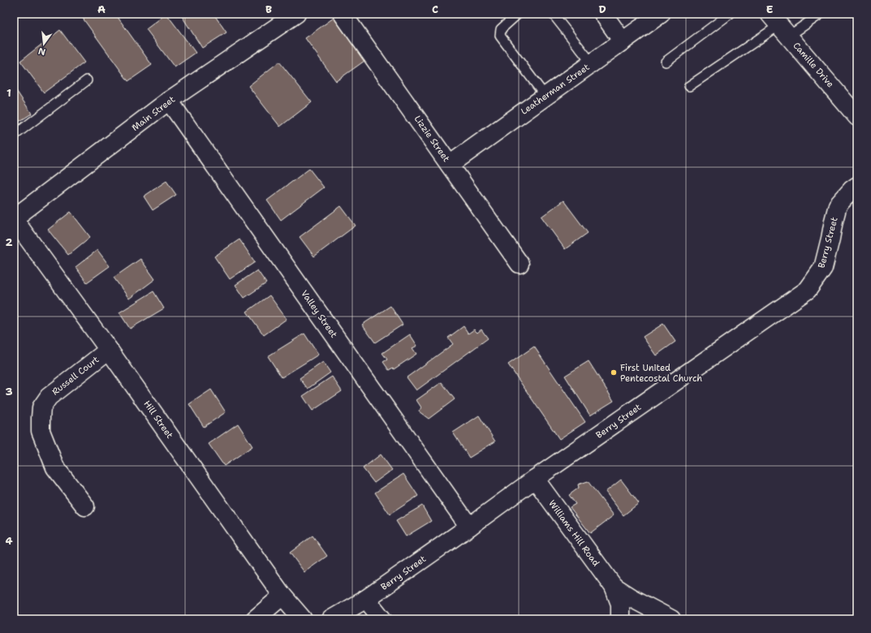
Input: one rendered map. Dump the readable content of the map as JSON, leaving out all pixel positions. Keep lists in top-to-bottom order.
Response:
{
  "streets": {
    "street": [
      "Camille Drive",
      "Leatherman Street",
      "Main Street",
      "Lizzie Street",
      "Berry Street",
      "Valley Street",
      "Russell Court",
      "Hill Street",
      "Williams Hill Road"
    ]
  },
  "crossings": [
    ["Leatherman Street", "Lizzie Street"],
    ["Main Street", "Valley Street"],
    ["Main Street", "Hill Street"],
    ["Berry Street", "Valley Street"],
    ["Berry Street", "Williams Hill Road"],
    ["Russell Court", "Hill Street"]
  ],
  "places": ["First United Pentecostal Church"],
  "north": "bottom",
  "grid": {
    "columns": [
      "A",
      "B",
      "C",
      "D",
      "E"
    ],
    "rows": [
      "1",
      "2",
      "3",
      "4"
    ]
  }
}
